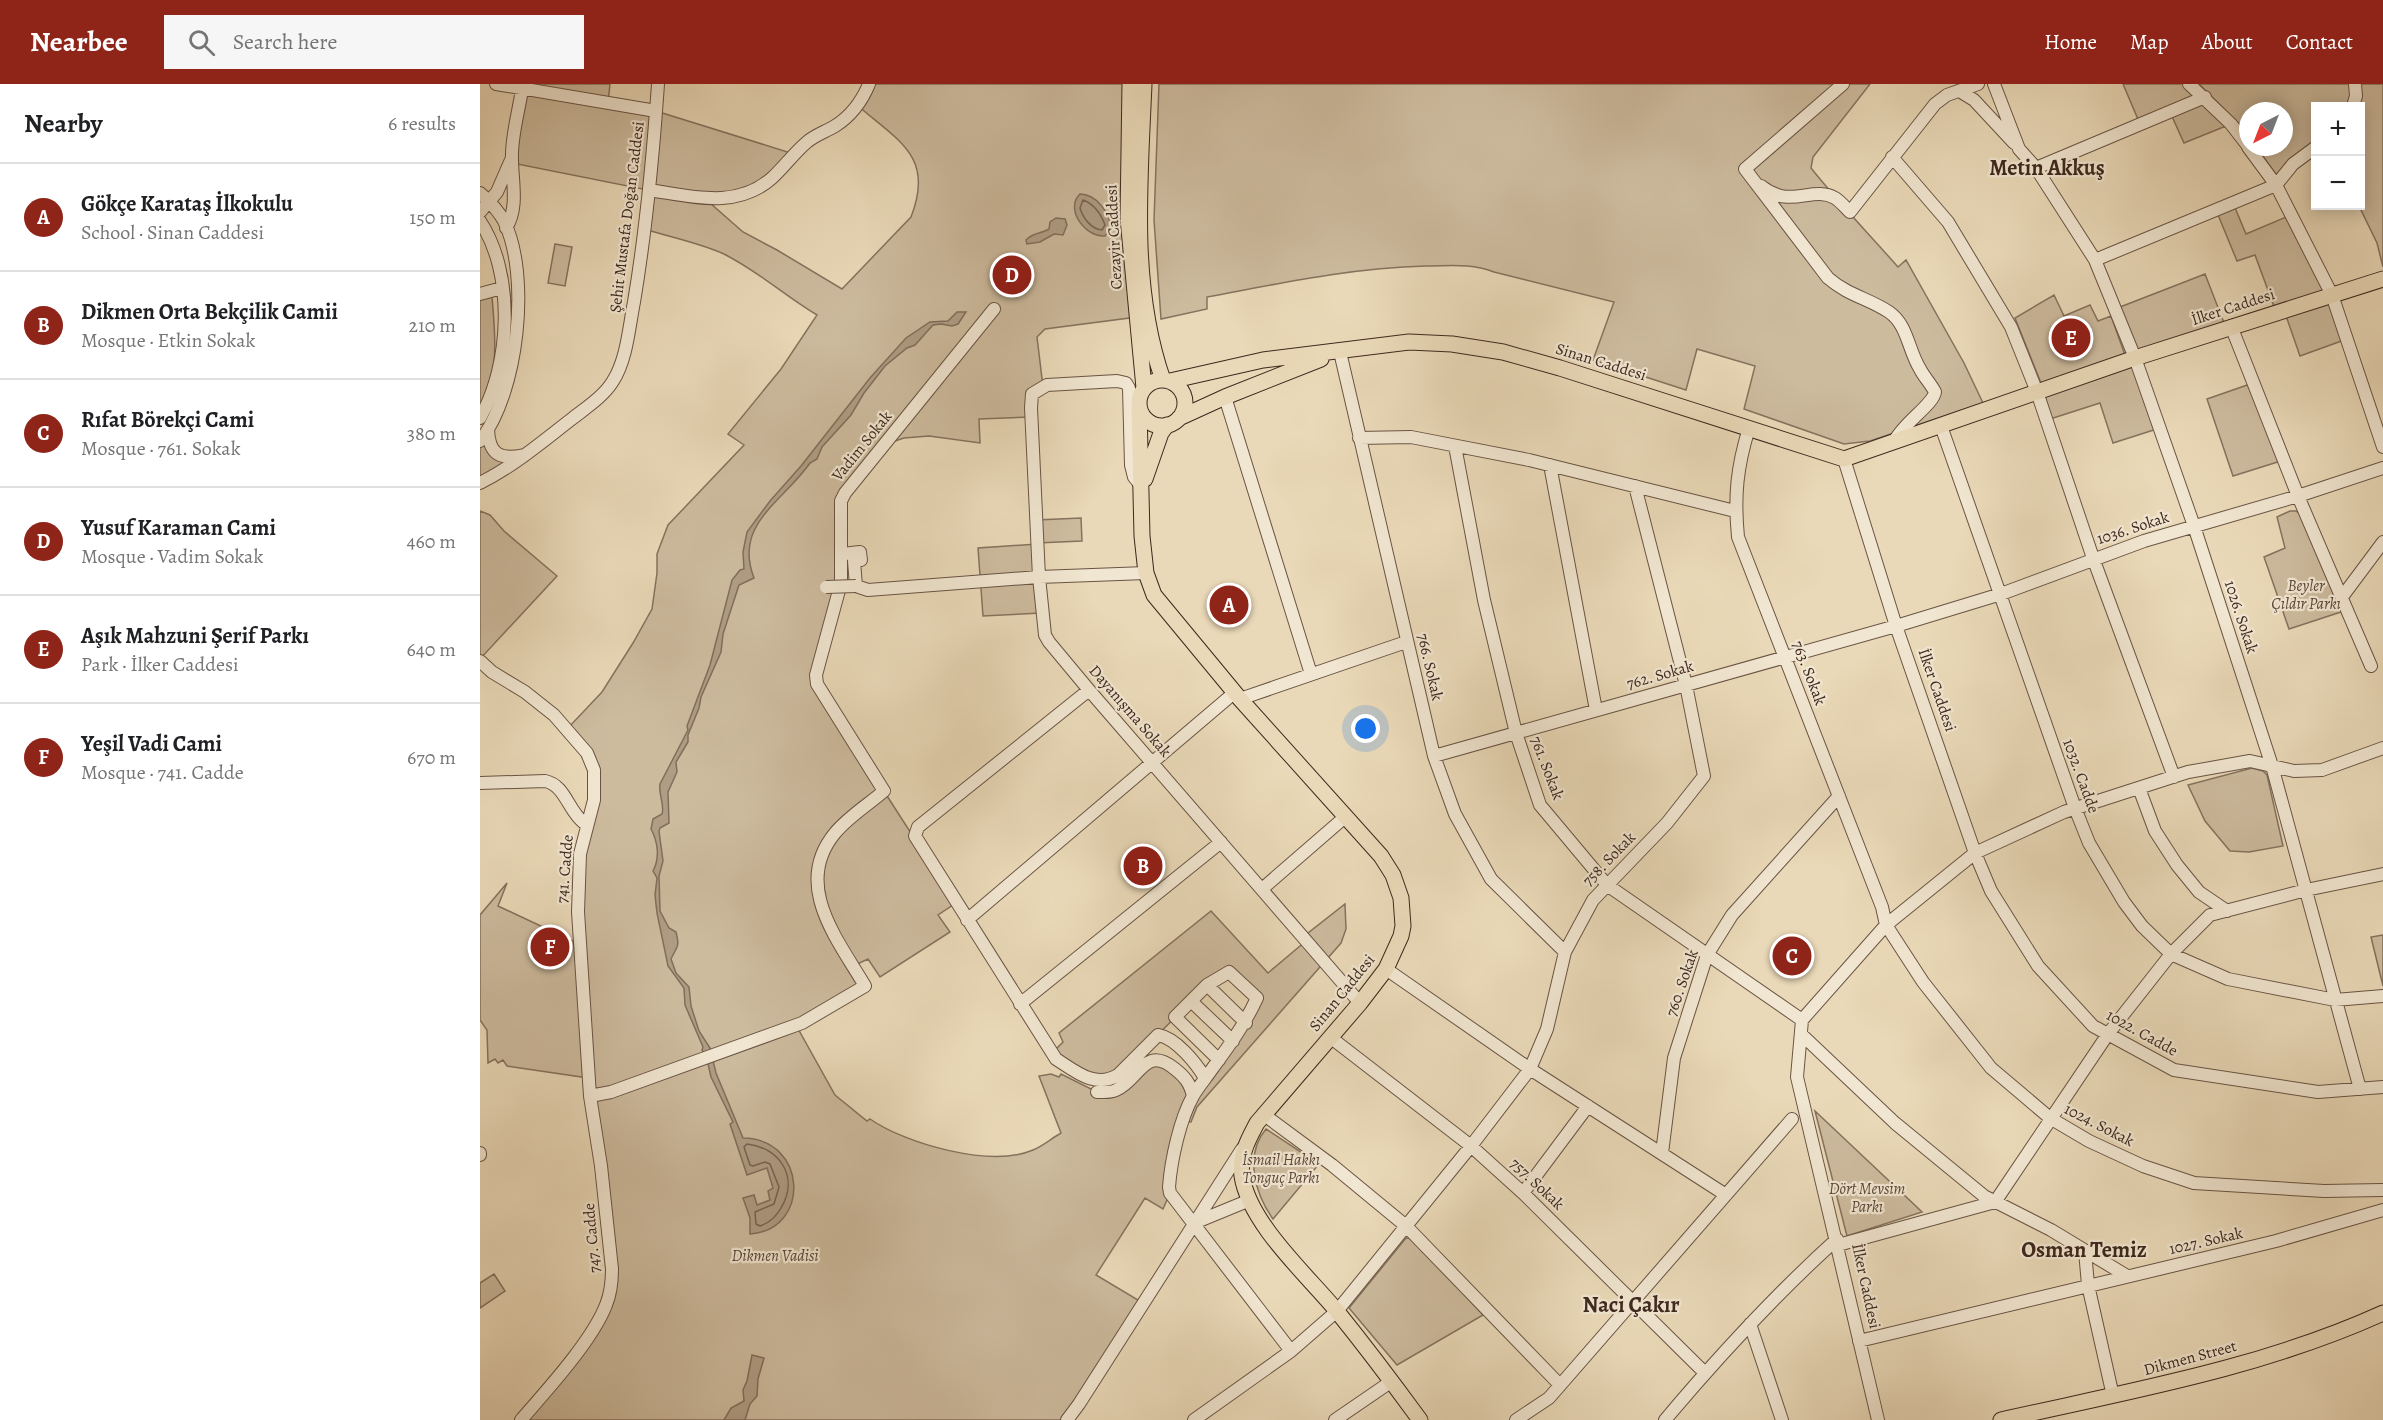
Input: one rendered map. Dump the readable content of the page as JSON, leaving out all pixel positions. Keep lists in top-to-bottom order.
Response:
{
  "streets": {
    "main road": [
      "Cezayir Caddesi",
      "İlker Caddesi",
      "Sinan Caddesi",
      "Dikmen Street"
    ],
    "street": [
      "Şehit Mustafa Doğan Caddesi",
      "Vadim Sokak",
      "1036. Sokak",
      "1026. Sokak",
      "766. Sokak",
      "763. Sokak",
      "762. Sokak",
      "Dayanışma Sokak",
      "761. Sokak",
      "1032. Cadde",
      "758. Sokak",
      "741. Cadde",
      "760. Sokak",
      "1022. Cadde",
      "1024. Sokak",
      "757. Sokak",
      "747. Cadde",
      "1027. Sokak"
    ]
  },
  "crossings": [
    ["Cezayir Caddesi", "Sinan Caddesi"],
    ["İlker Caddesi", "Sinan Caddesi"],
    ["İlker Caddesi", "1036. Sokak"],
    ["İlker Caddesi", "1026. Sokak"],
    ["İlker Caddesi", "762. Sokak"],
    ["İlker Caddesi", "761. Sokak"],
    ["İlker Caddesi", "1032. Cadde"],
    ["İlker Caddesi", "1022. Cadde"],
    ["İlker Caddesi", "1027. Sokak"],
    ["Sinan Caddesi", "766. Sokak"],
    ["Sinan Caddesi", "763. Sokak"],
    ["Sinan Caddesi", "Dayanışma Sokak"],
    ["Sinan Caddesi", "758. Sokak"],
    ["Sinan Caddesi", "757. Sokak"],
    ["Vadim Sokak", "741. Cadde"],
    ["Vadim Sokak", "747. Cadde"],
    ["1036. Sokak", "1026. Sokak"],
    ["1036. Sokak", "762. Sokak"],
    ["1036. Sokak", "1032. Cadde"],
    ["1026. Sokak", "1032. Cadde"],
    ["1026. Sokak", "1022. Cadde"],
    ["766. Sokak", "762. Sokak"],
    ["766. Sokak", "758. Sokak"],
    ["763. Sokak", "762. Sokak"],
    ["763. Sokak", "760. Sokak"],
    ["763. Sokak", "1024. Sokak"],
    ["762. Sokak", "761. Sokak"],
    ["762. Sokak", "758. Sokak"],
    ["761. Sokak", "758. Sokak"],
    ["761. Sokak", "760. Sokak"],
    ["758. Sokak", "757. Sokak"],
    ["741. Cadde", "747. Cadde"]
  ],
  "districts": ["Metin Akkuş", "Osman Temiz", "Naci Çakır"],
  "parks": [
    "Beyler Çıldır Parkı",
    "İsmail Hakkı Tonguç Parkı",
    "Dört Mevsim Parkı",
    "Dikmen Vadisi"
  ],
  "north": "bottom left",
  "page": {
    "header": "Nearbee",
    "search": "Search here",
    "nav": [
      "Home",
      "Map",
      "About",
      "Contact"
    ],
    "heading": ["Nearby", "6 results"],
    "map_buttons": ["+", "−"],
    "list": [
      {
        "mark": "A",
        "name": "Gökçe Karataş İlkokulu",
        "note": "School · Sinan Caddesi",
        "value": "150 m"
      },
      {
        "mark": "B",
        "name": "Dikmen Orta Bekçilik Camii",
        "note": "Mosque · Etkin Sokak",
        "value": "210 m"
      },
      {
        "mark": "C",
        "name": "Rıfat Börekçi Cami",
        "note": "Mosque · 761. Sokak",
        "value": "380 m"
      },
      {
        "mark": "D",
        "name": "Yusuf Karaman Cami",
        "note": "Mosque · Vadim Sokak",
        "value": "460 m"
      },
      {
        "mark": "E",
        "name": "Aşık Mahzuni Şerif Parkı",
        "note": "Park · İlker Caddesi",
        "value": "640 m"
      },
      {
        "mark": "F",
        "name": "Yeşil Vadi Cami",
        "note": "Mosque · 741. Cadde",
        "value": "670 m"
      }
    ],
    "pins": [
      "D",
      "E",
      "A",
      "B",
      "F",
      "C"
    ]
  }
}
